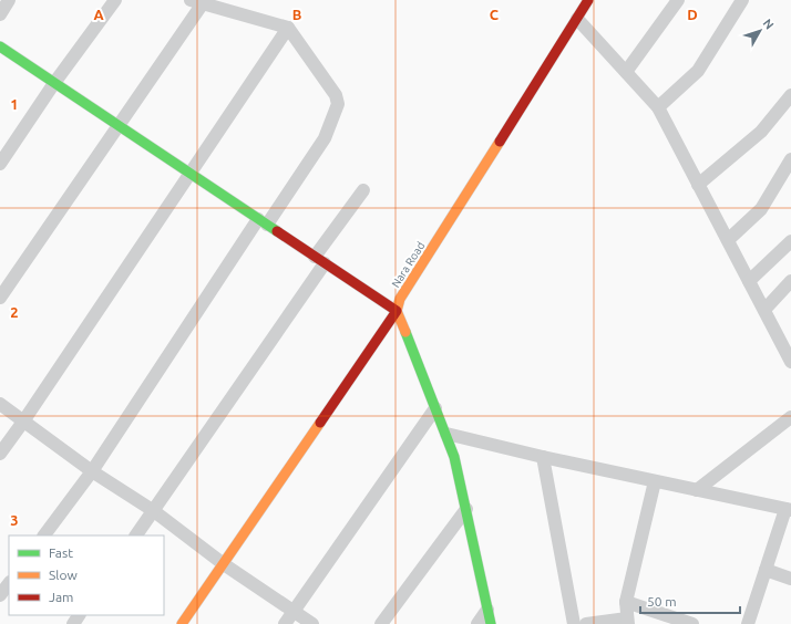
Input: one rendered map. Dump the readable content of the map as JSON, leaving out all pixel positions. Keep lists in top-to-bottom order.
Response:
{
  "streets": {
    "street": ["Nara Road"]
  },
  "legend": ["Fast", "Slow", "Jam"],
  "scale_bar": "50 m",
  "north": "top right",
  "grid": {
    "columns": [
      "A",
      "B",
      "C",
      "D"
    ],
    "rows": ["1", "2", "3"]
  }
}
